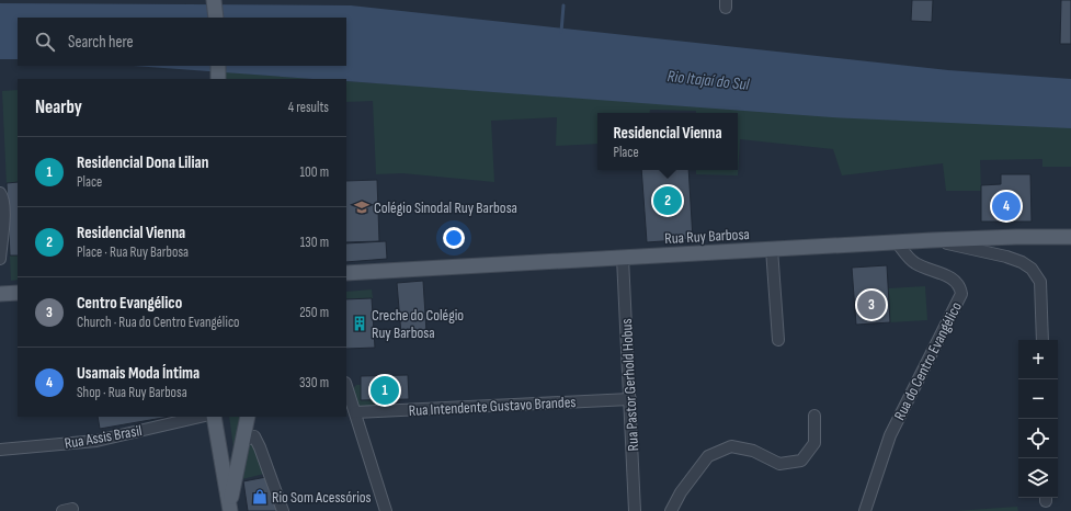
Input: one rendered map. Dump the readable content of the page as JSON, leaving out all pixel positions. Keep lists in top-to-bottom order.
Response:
{
  "streets": {
    "main road": ["Rua Ruy Barbosa"],
    "street": [
      "Rua do Centro Evangélico",
      "Rua Pastor Gerhold Hobus",
      "Rua Intendente Gustavo Brandes",
      "Rua Assis Brasil"
    ]
  },
  "crossings": [
    ["Rua Ruy Barbosa", "Rua do Centro Evangélico"],
    ["Rua Ruy Barbosa", "Rua Pastor Gerhold Hobus"],
    ["Rua Pastor Gerhold Hobus", "Rua Intendente Gustavo Brandes"]
  ],
  "water": ["Rio Itajaí do Sul"],
  "places": {
    "school or university": ["Colégio Sinodal Ruy Barbosa"],
    "building": ["Creche do Colégio Ruy Barbosa"],
    "shop": ["Rio Som Acessórios"]
  },
  "page": {
    "search": "Search here",
    "heading": ["Nearby", "4 results"],
    "popup": ["Residencial Vienna", "Place"],
    "list": [
      {
        "mark": "1",
        "name": "Residencial Dona Lilian",
        "note": "Place",
        "value": "100 m"
      },
      {
        "mark": "2",
        "name": "Residencial Vienna",
        "note": "Place · Rua Ruy Barbosa",
        "value": "130 m"
      },
      {
        "mark": "3",
        "name": "Centro Evangélico",
        "note": "Church · Rua do Centro Evangélico",
        "value": "250 m"
      },
      {
        "mark": "4",
        "name": "Usamais Moda Íntima",
        "note": "Shop · Rua Ruy Barbosa",
        "value": "330 m"
      }
    ],
    "pins": [
      "2",
      "4",
      "3",
      "1"
    ],
    "map_buttons": ["+", "−"]
  }
}
